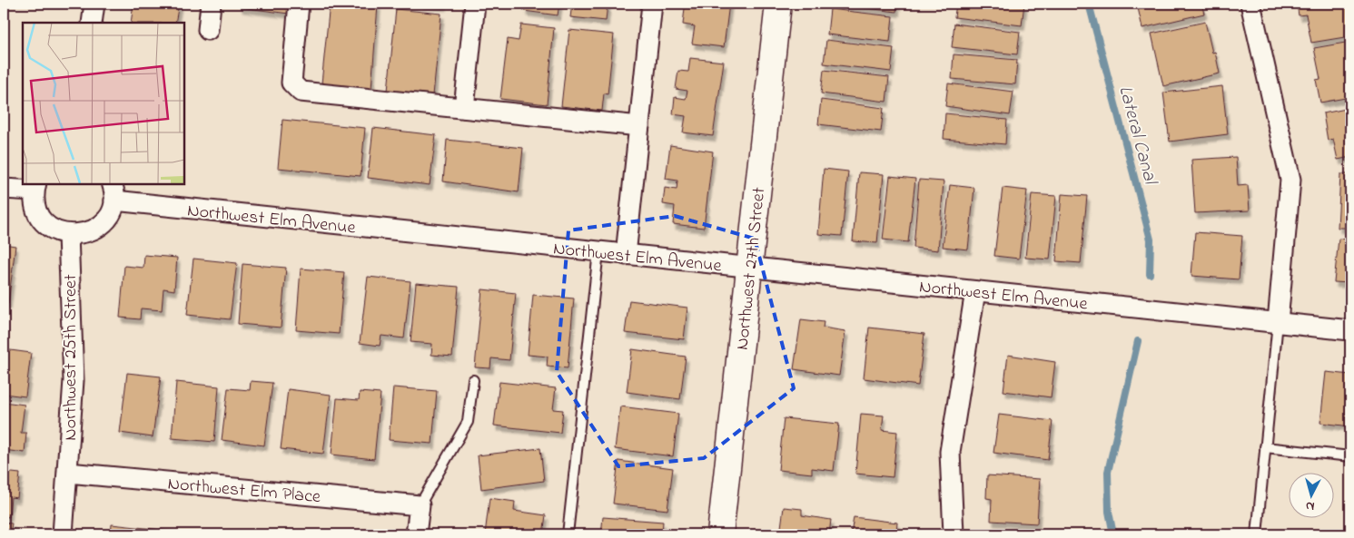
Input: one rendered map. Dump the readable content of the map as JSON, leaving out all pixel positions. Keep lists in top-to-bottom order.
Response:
{
  "streets": {
    "street": [
      "Northwest Elm Avenue",
      "Northwest 27th Street",
      "Northwest 25th Street",
      "Northwest Elm Place"
    ]
  },
  "crossings": [
    ["Northwest Elm Avenue", "Northwest 27th Street"],
    ["Northwest 25th Street", "Northwest Elm Place"]
  ],
  "water": ["Lateral Canal"],
  "north": "bottom"
}
